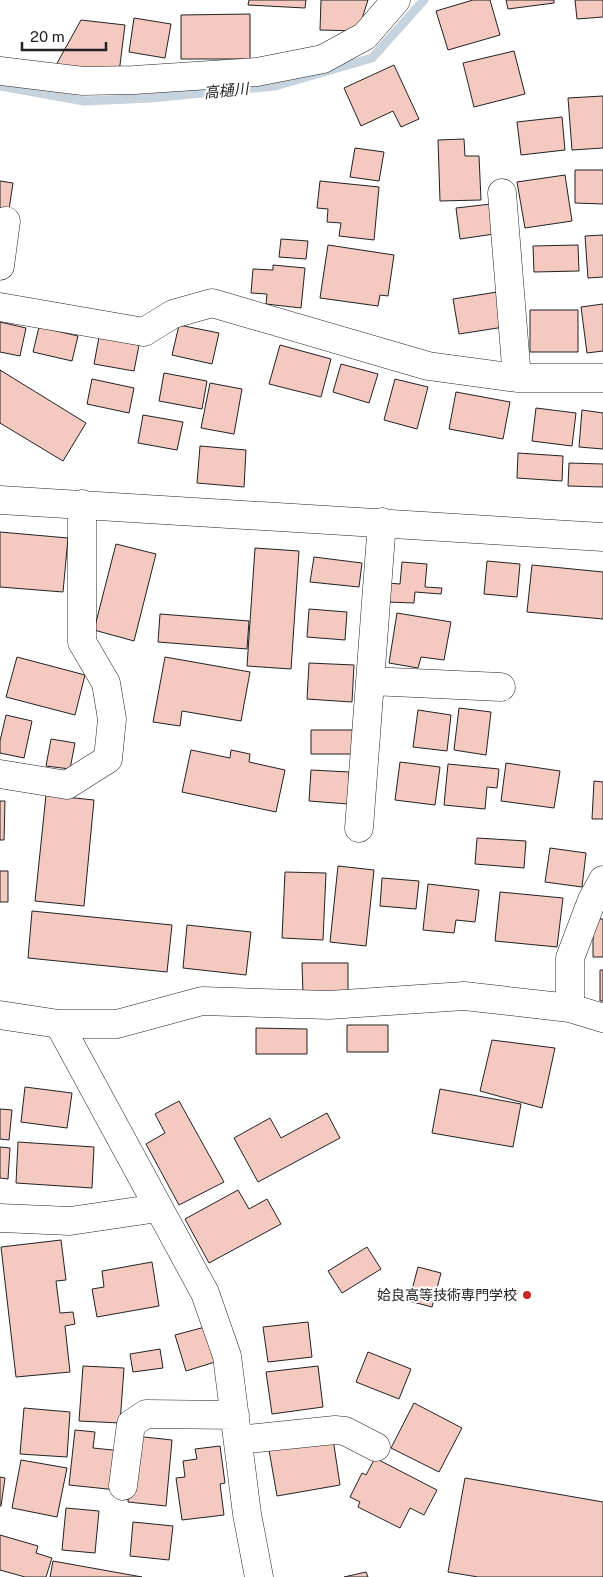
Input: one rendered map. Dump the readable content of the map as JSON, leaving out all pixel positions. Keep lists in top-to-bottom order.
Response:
{
  "water": ["高樋川"],
  "places": ["姶良高等技術専門学校"],
  "scale_bar": "20 m"
}
